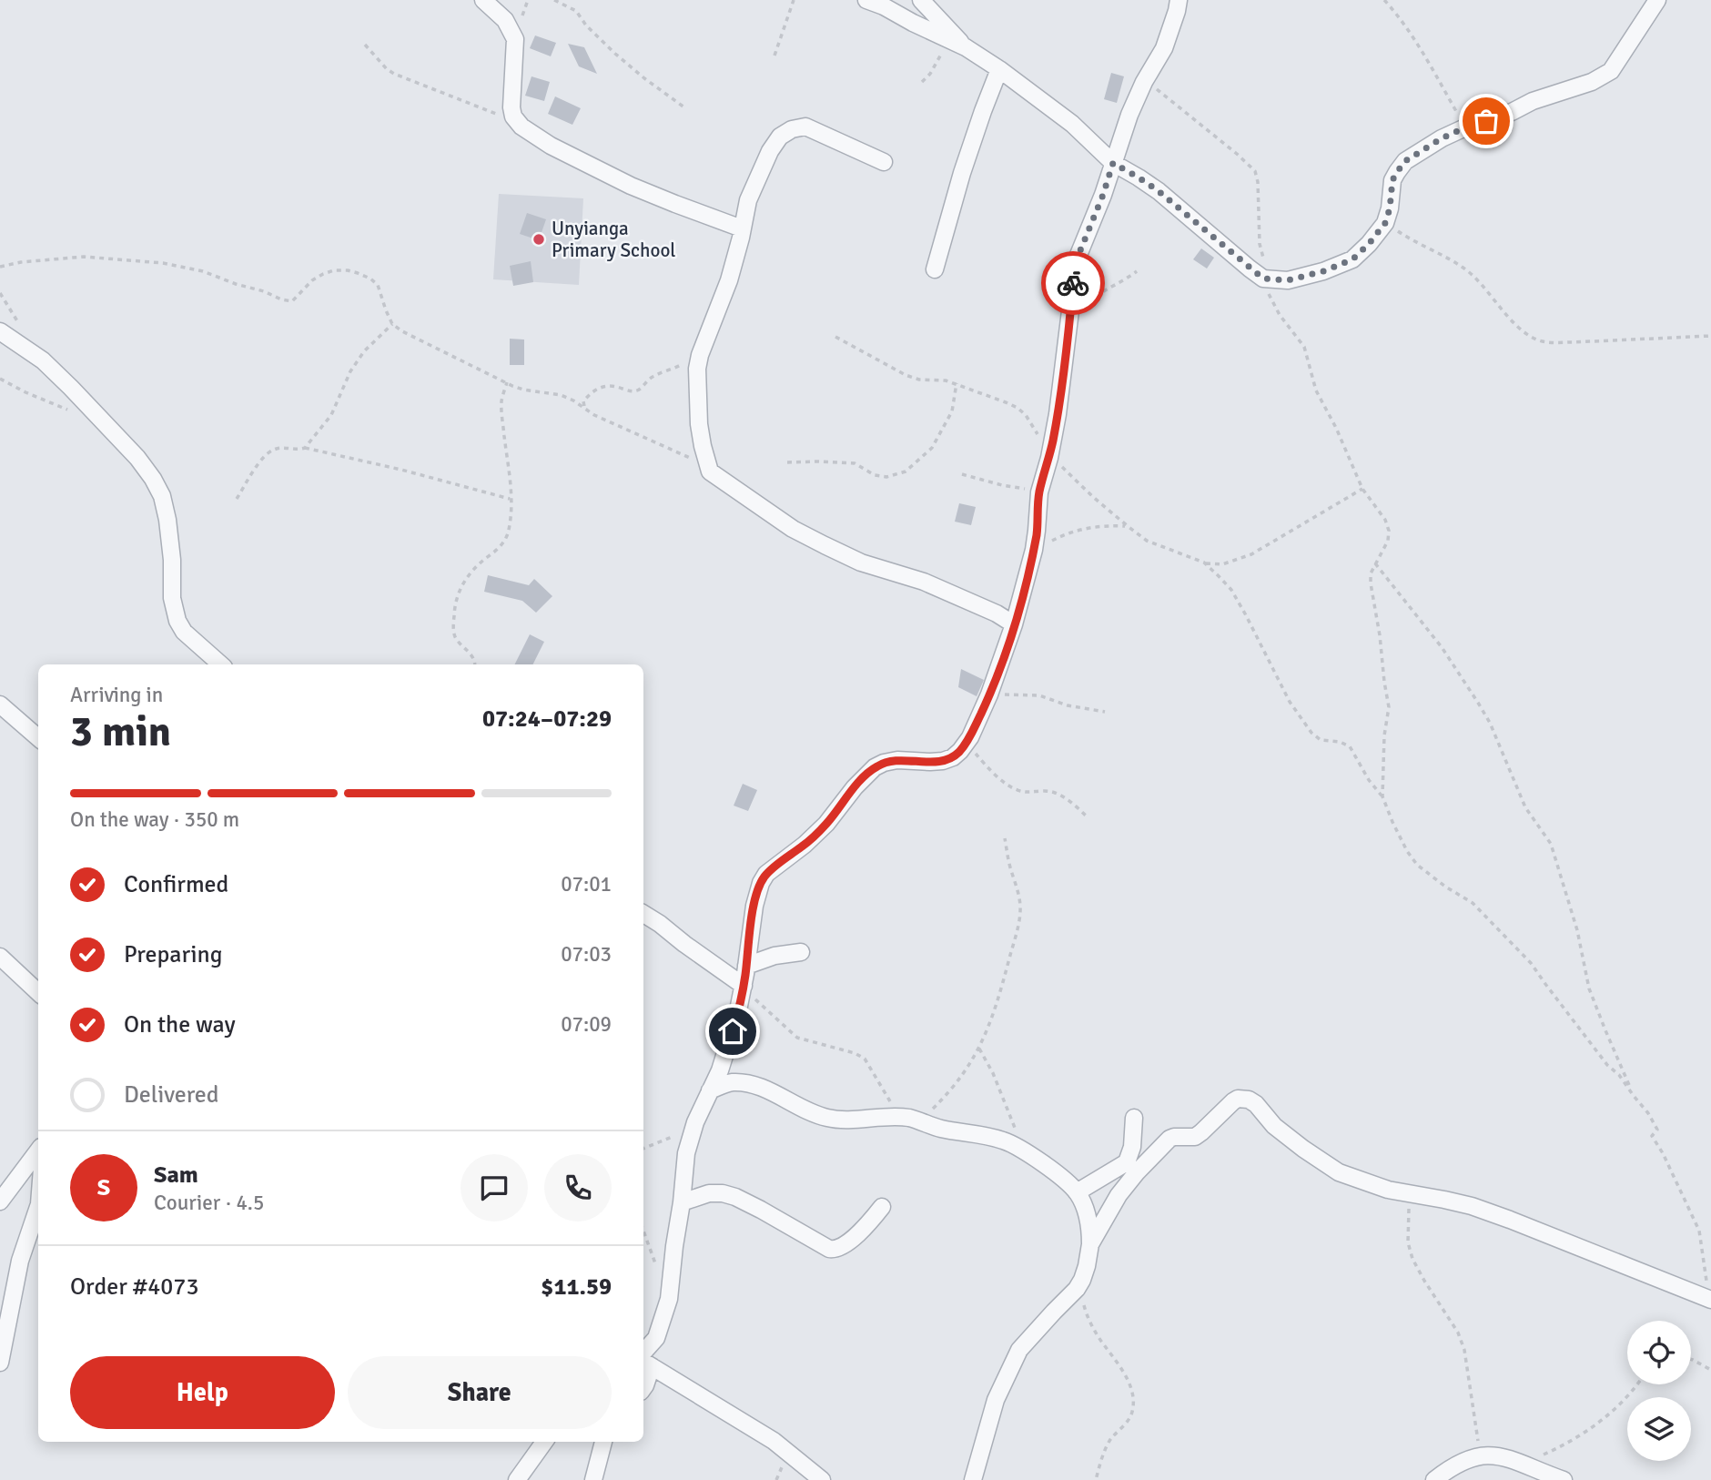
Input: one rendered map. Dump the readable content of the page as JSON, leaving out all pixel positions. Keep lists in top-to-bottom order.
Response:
{
  "places": ["Unyianga Primary School"],
  "page": {
    "heading": ["3 min", "Arriving in", "07:24–07:29"],
    "panel": [
      "Sam",
      "Courier · 4.5",
      "Order #4073",
      "$11.59"
    ],
    "bar": "On the way · 350 m",
    "list": [
      ["Confirmed", "07:01"],
      ["Preparing", "07:03"],
      ["On the way", "07:09"],
      "Delivered"
    ],
    "round": "S",
    "buttons": ["Help", "Share"]
  }
}
